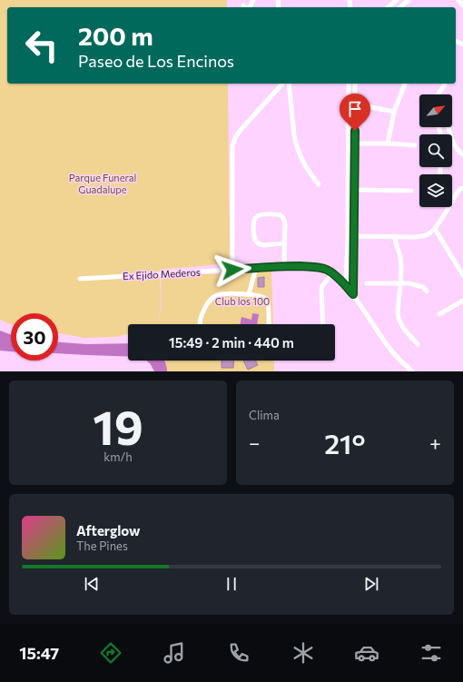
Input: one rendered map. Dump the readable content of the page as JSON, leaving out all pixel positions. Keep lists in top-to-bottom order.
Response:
{
  "streets": {
    "street": ["Ex Ejido Mederos"]
  },
  "parks": ["Parque Funeral Guadalupe", "Club los 100"],
  "north": "top right",
  "page": {
    "turn": ["200 m", "Paseo de Los Encinos"],
    "limit": "30",
    "trip": "15:49 · 2 min · 440 m",
    "tile": [
      ["19", "km/h"],
      "Clima"
    ],
    "heat": ["−", "21°", "+"],
    "song": ["Afterglow", "The Pines"],
    "tabs": "15:47"
  }
}
